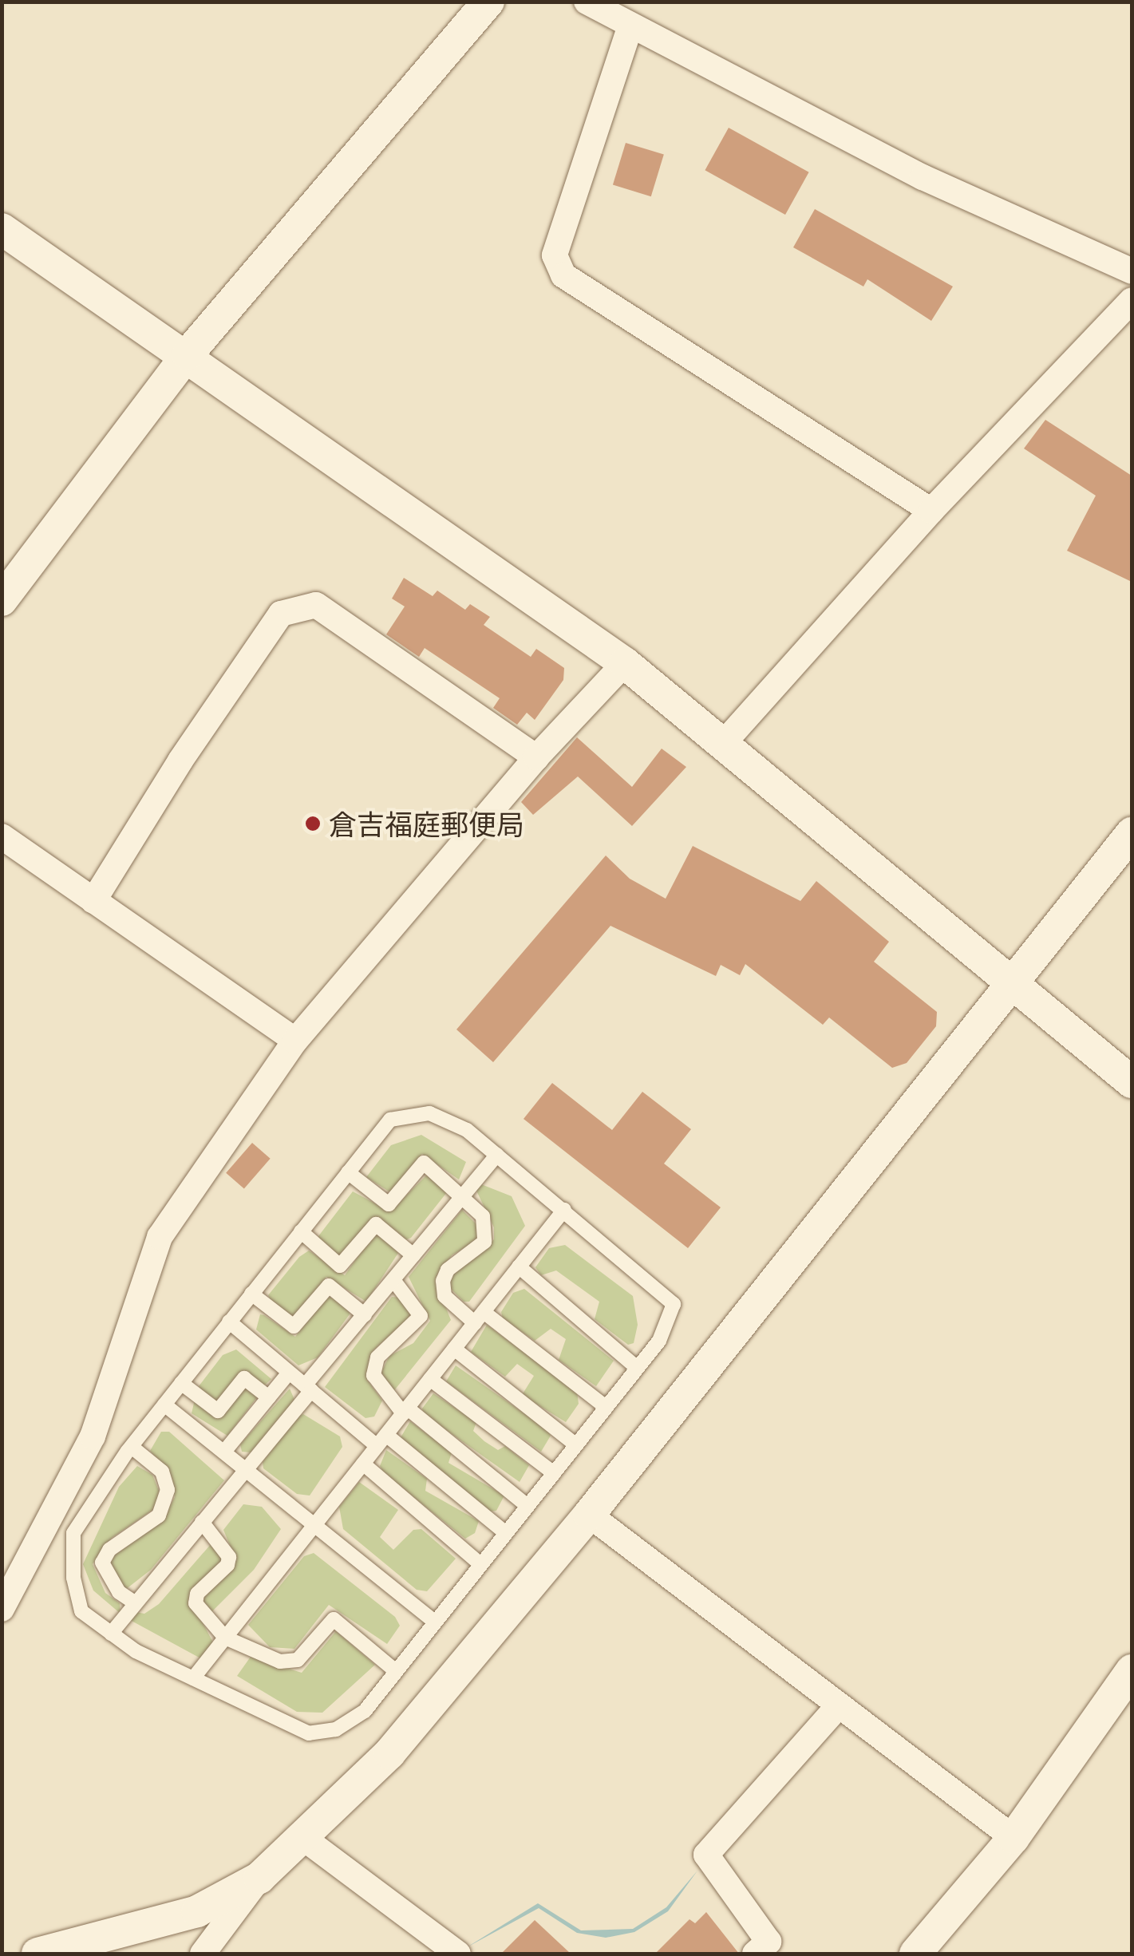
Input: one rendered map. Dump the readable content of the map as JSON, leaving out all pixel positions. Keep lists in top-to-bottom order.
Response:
{
  "places": ["倉吉福庭郵便局"]
}
